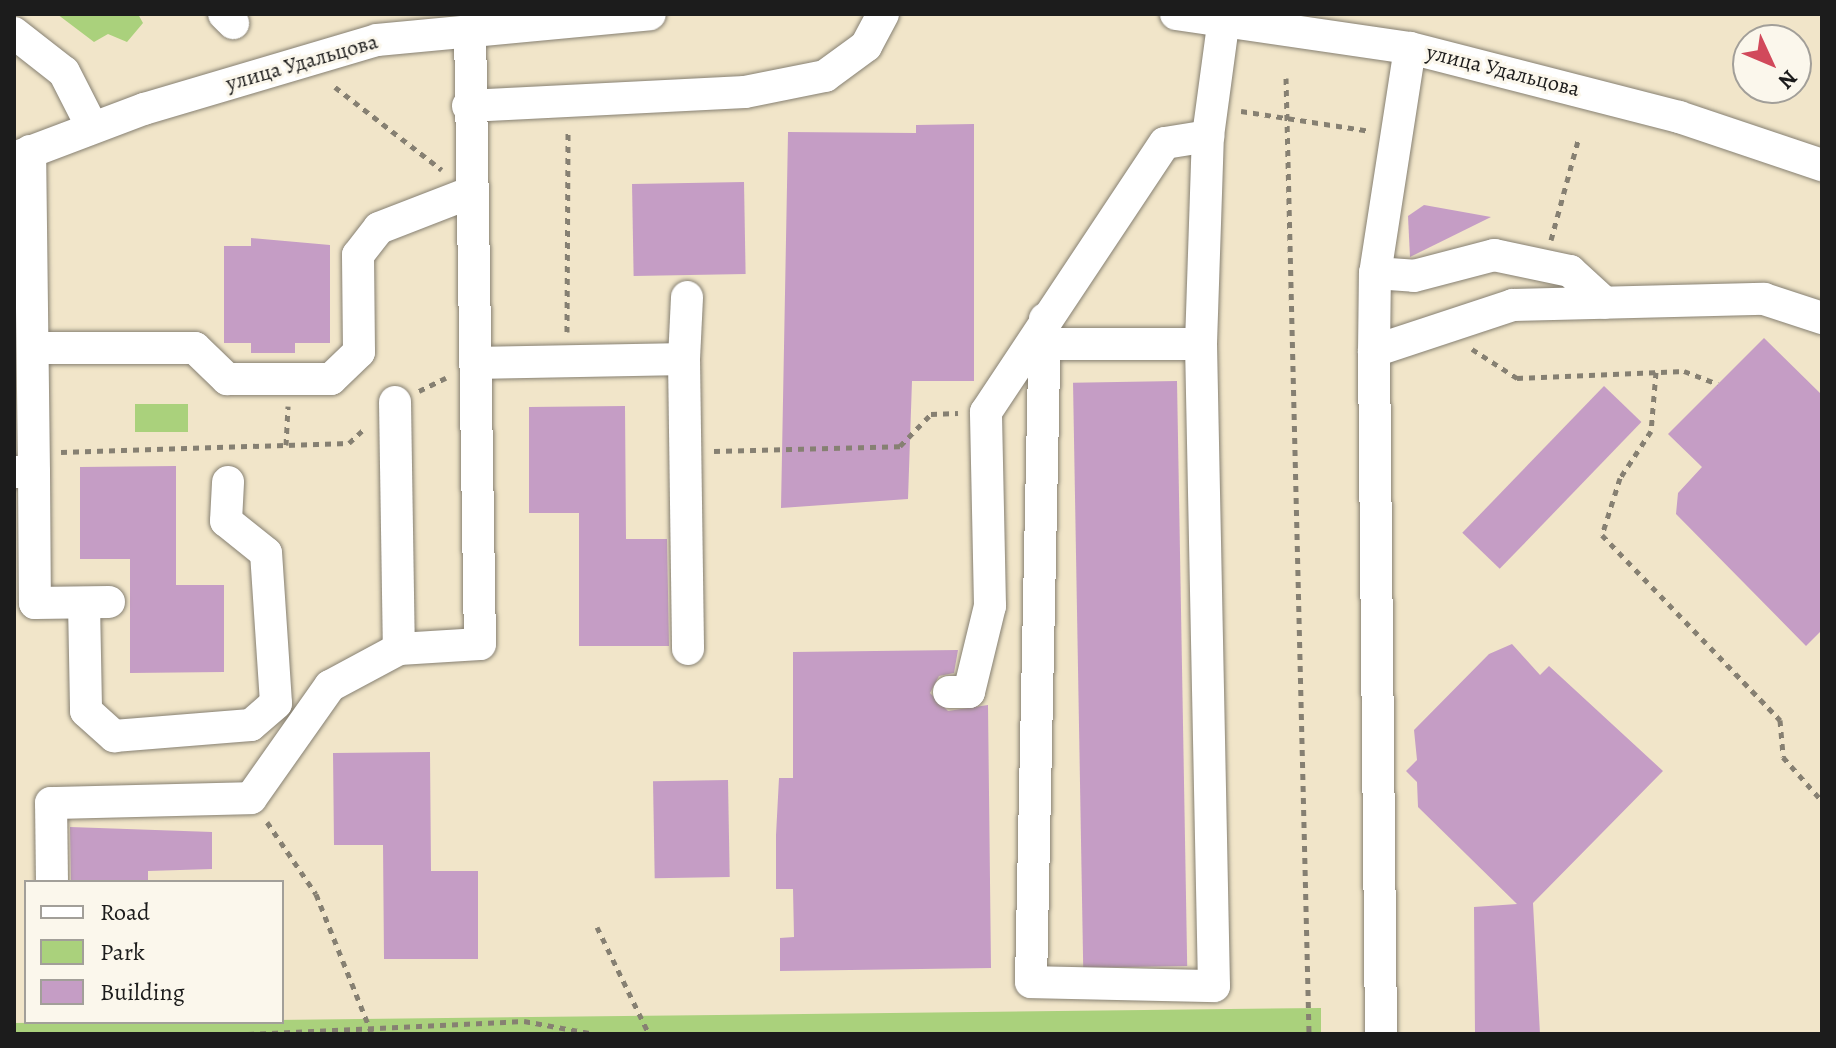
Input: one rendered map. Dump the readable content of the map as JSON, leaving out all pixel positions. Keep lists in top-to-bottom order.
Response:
{
  "streets": {
    "street": ["улица Удальцова"]
  },
  "legend": ["Road", "Park", "Building"],
  "north": "bottom right"
}
